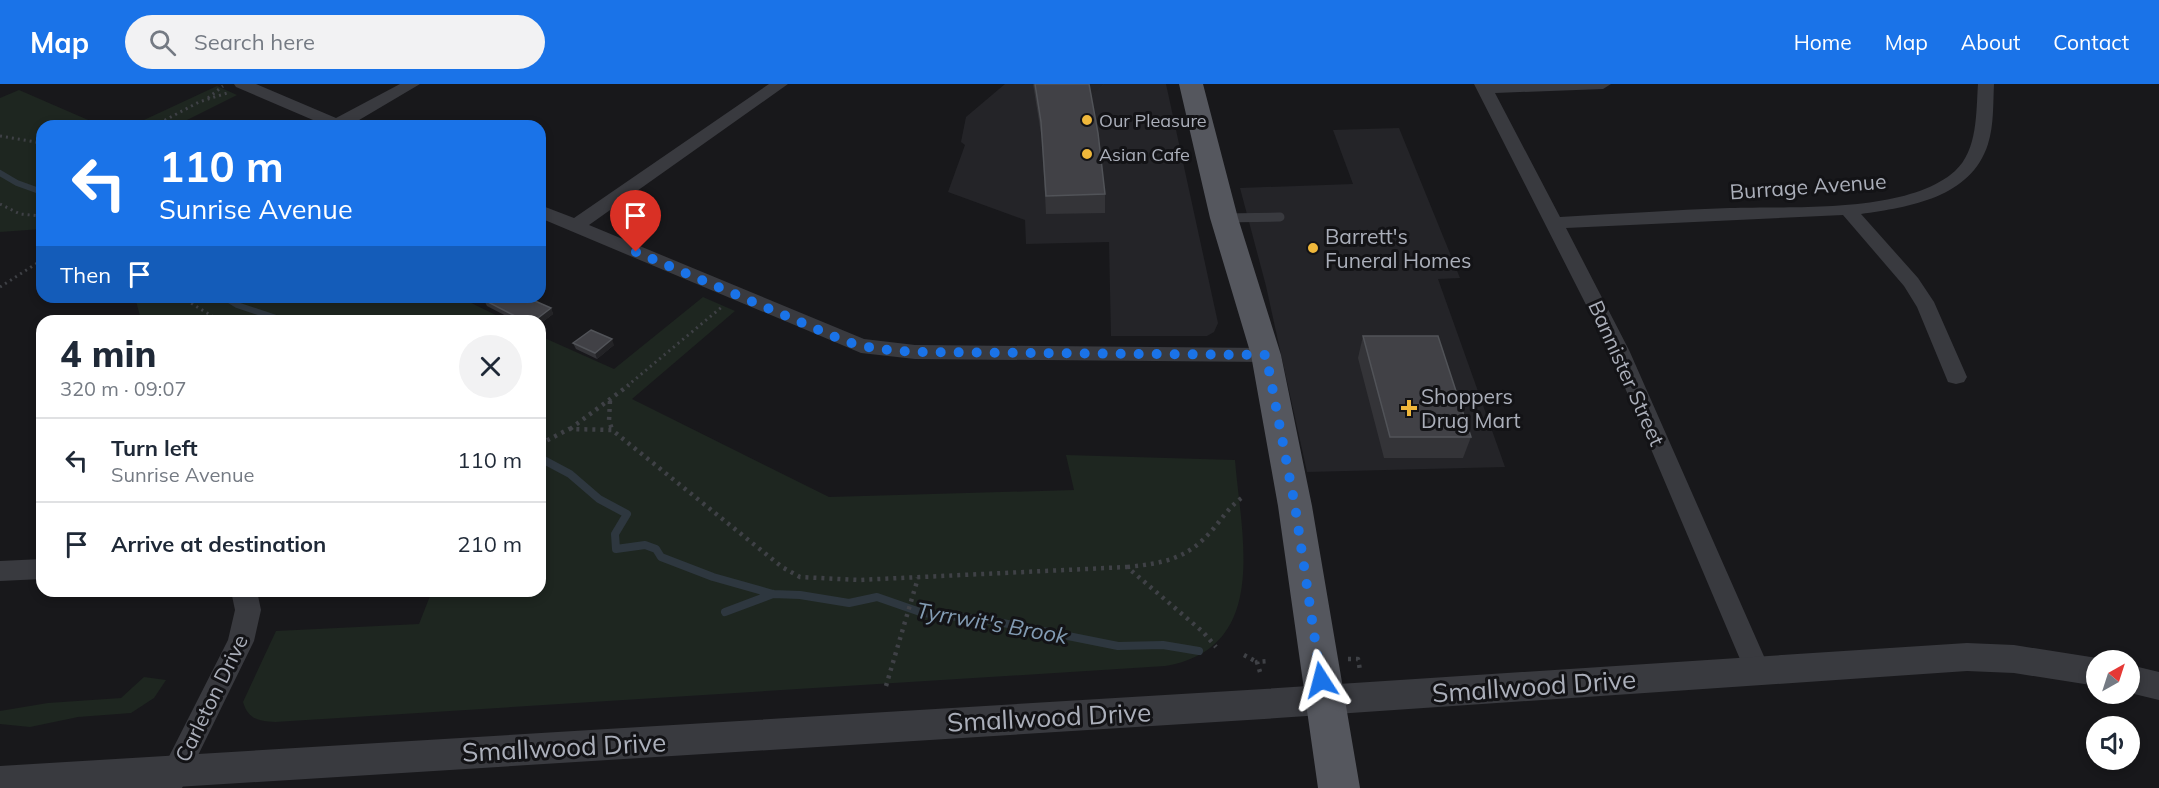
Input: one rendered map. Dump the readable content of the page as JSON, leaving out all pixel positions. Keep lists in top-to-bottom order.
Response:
{
  "streets": {
    "street": [
      "Burrage Avenue",
      "Bannister Street",
      "Smallwood Drive",
      "Carleton Drive"
    ]
  },
  "crossings": [
    ["Burrage Avenue", "Bannister Street"],
    ["Bannister Street", "Smallwood Drive"],
    ["Smallwood Drive", "Carleton Drive"]
  ],
  "water": ["Tyrrwit's Brook"],
  "places": {
    "other": ["Our Pleasure", "Asian Cafe", "Barrett's Funeral Homes"],
    "health": ["Shoppers Drug Mart"]
  },
  "north": "top right",
  "page": {
    "header": "Map",
    "search": "Search here",
    "nav": [
      "Home",
      "Map",
      "About",
      "Contact"
    ],
    "turn": ["110 m", "Sunrise Avenue"],
    "then": "Then",
    "heading": ["4 min", "320 m · 09:07"],
    "list": [
      {
        "name": "Turn left",
        "note": "Sunrise Avenue",
        "value": "110 m"
      },
      {
        "name": "Arrive at destination",
        "value": "210 m"
      }
    ]
  }
}
